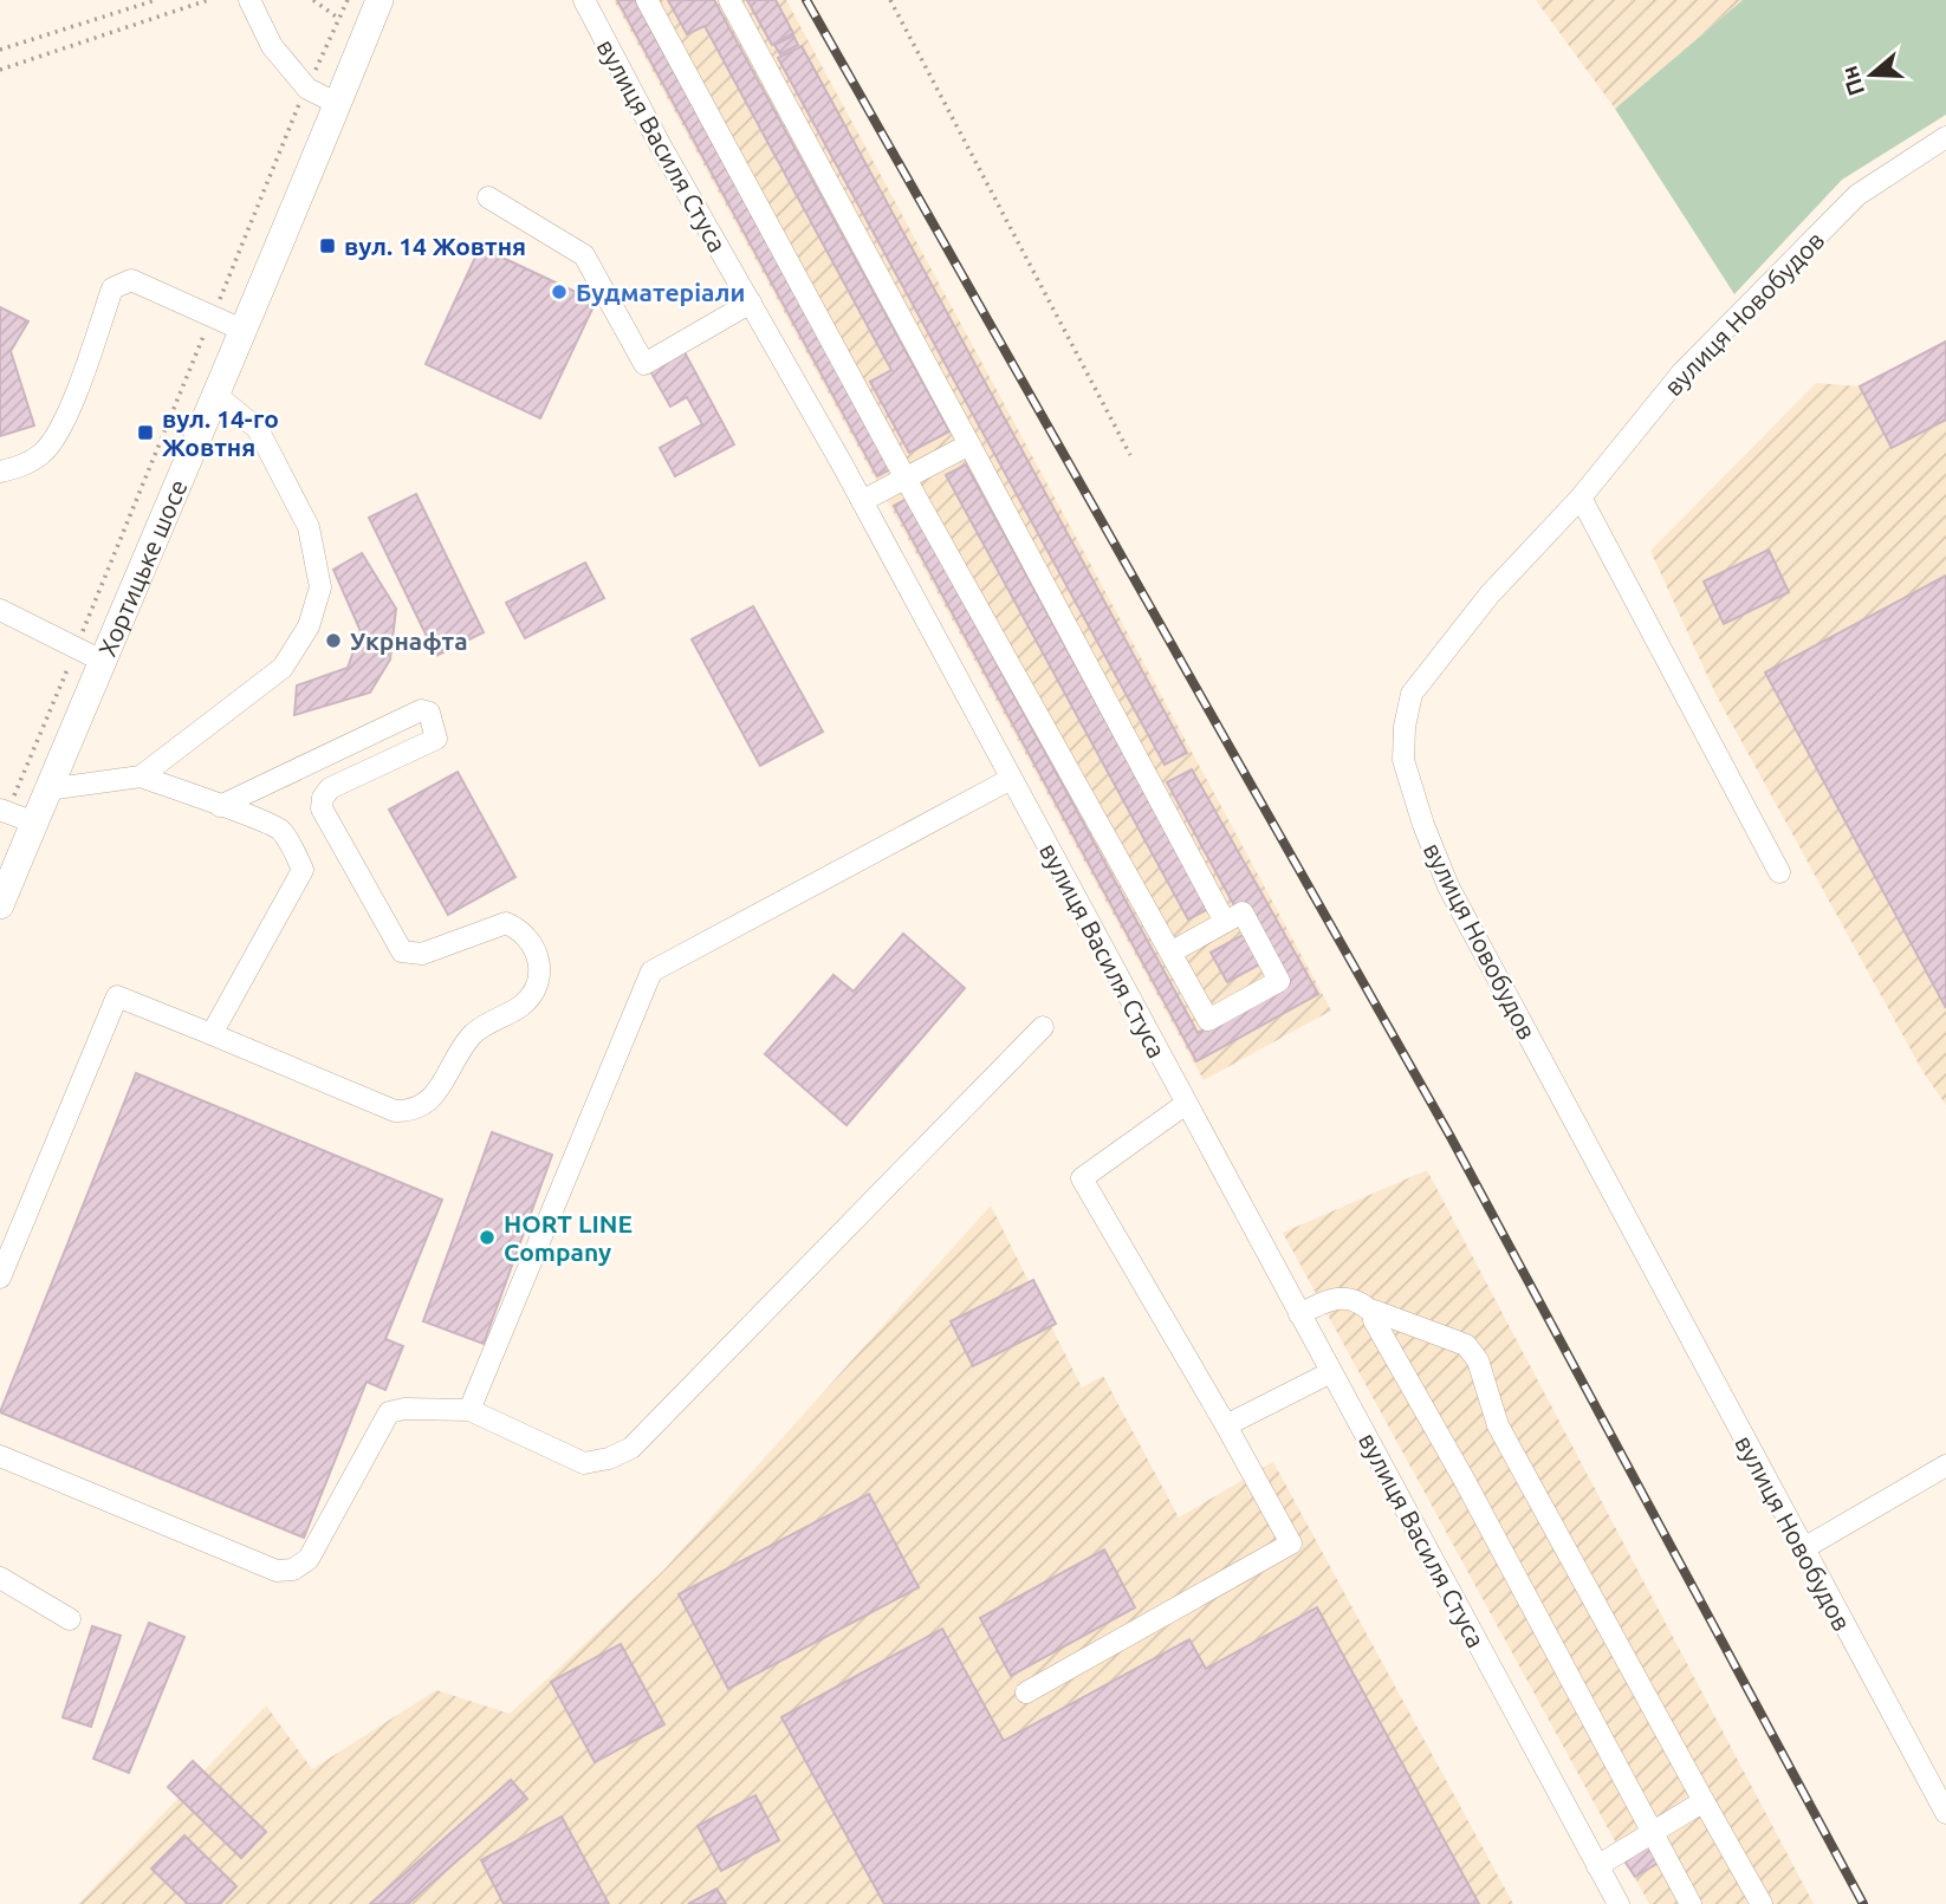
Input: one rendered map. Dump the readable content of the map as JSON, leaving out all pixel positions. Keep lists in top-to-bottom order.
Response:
{
  "streets": {
    "main road": ["Хортицьке шосе"],
    "street": ["вулиця Василя Стуса", "вулиця Новобудов"]
  },
  "places": {
    "transit": ["вул. 14 Жовтня", "вул. 14-го Жовтня"],
    "other": ["Будматеріали", "Укрнафта", "HORT LINE Company"]
  },
  "north": "left"
}
